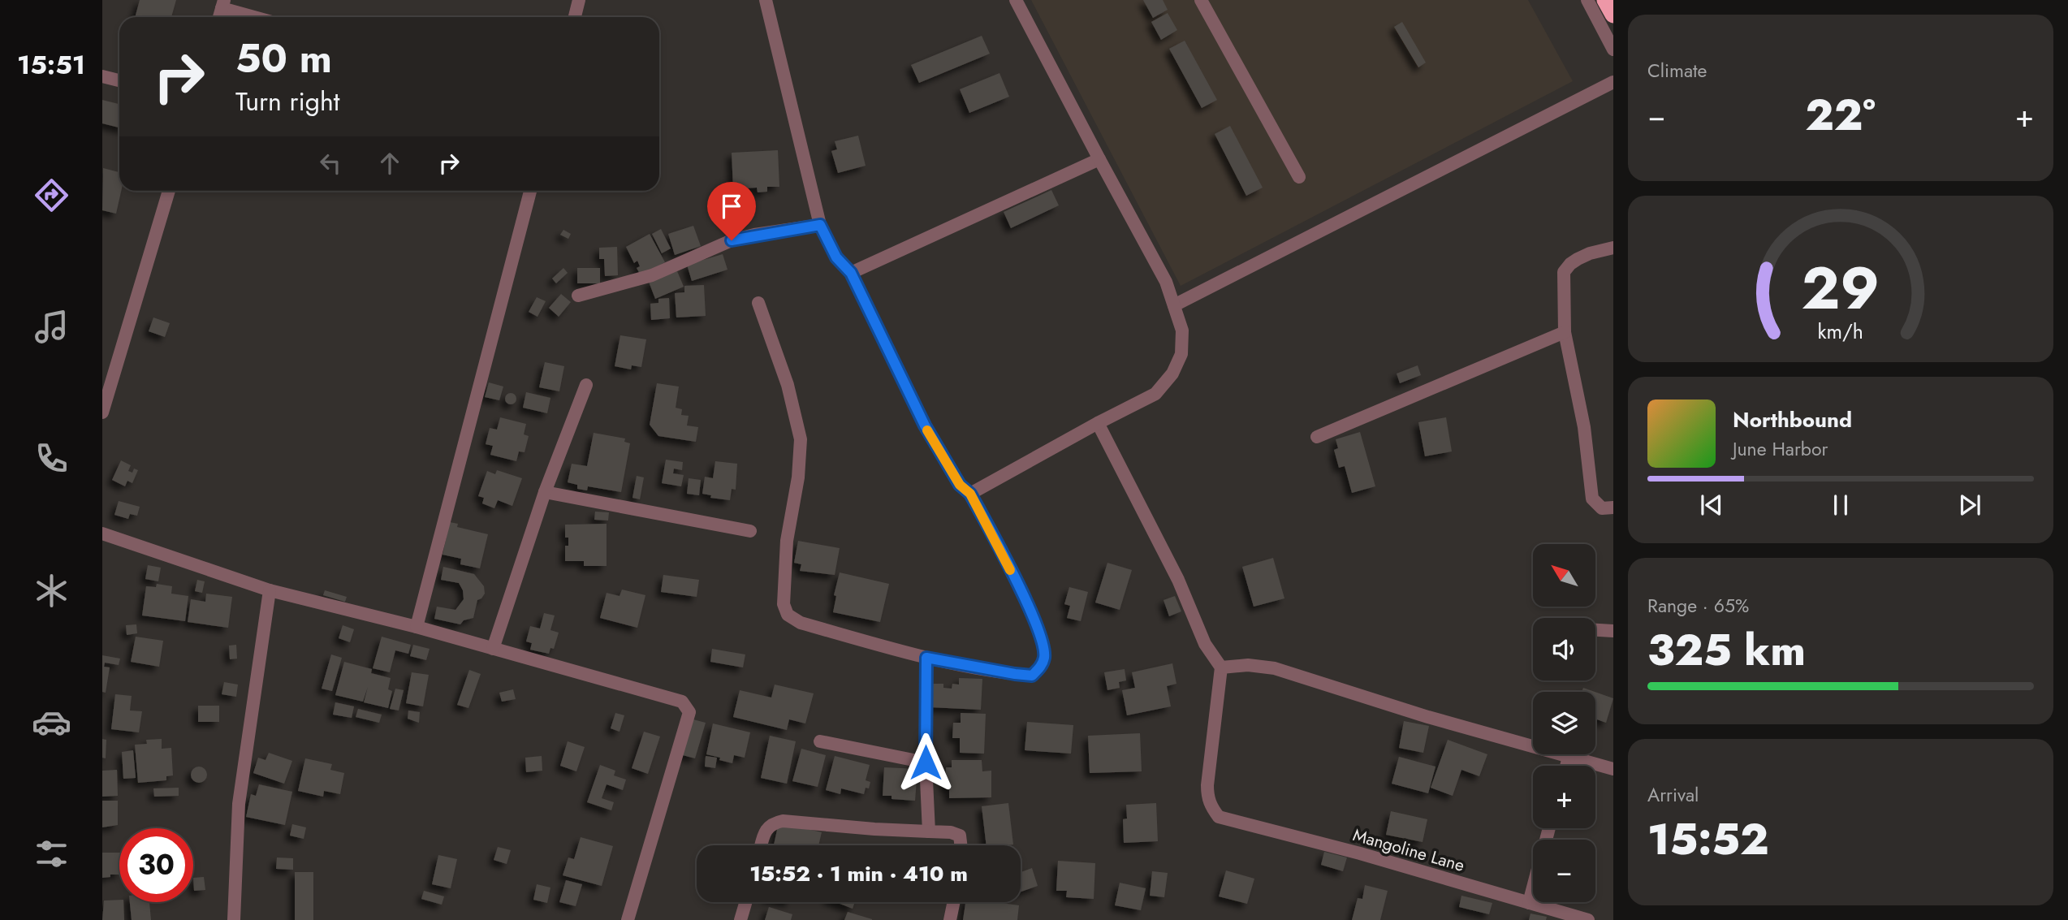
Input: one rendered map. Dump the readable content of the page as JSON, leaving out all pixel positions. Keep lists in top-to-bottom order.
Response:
{
  "streets": {
    "street": ["Mangoline Lane"]
  },
  "north": "top left",
  "page": {
    "tabs": "15:51",
    "tile": [
      "Climate",
      ["Range · 65%", "325 km"],
      ["Arrival", "15:52"]
    ],
    "turn": ["50 m", "Turn right"],
    "heat": ["−", "22°", "+"],
    "song": ["Northbound", "June Harbor"],
    "map_buttons": ["+", "−"],
    "limit": "30",
    "trip": "15:52 · 1 min · 410 m",
    "gauge": ["29", "km/h"]
  }
}
